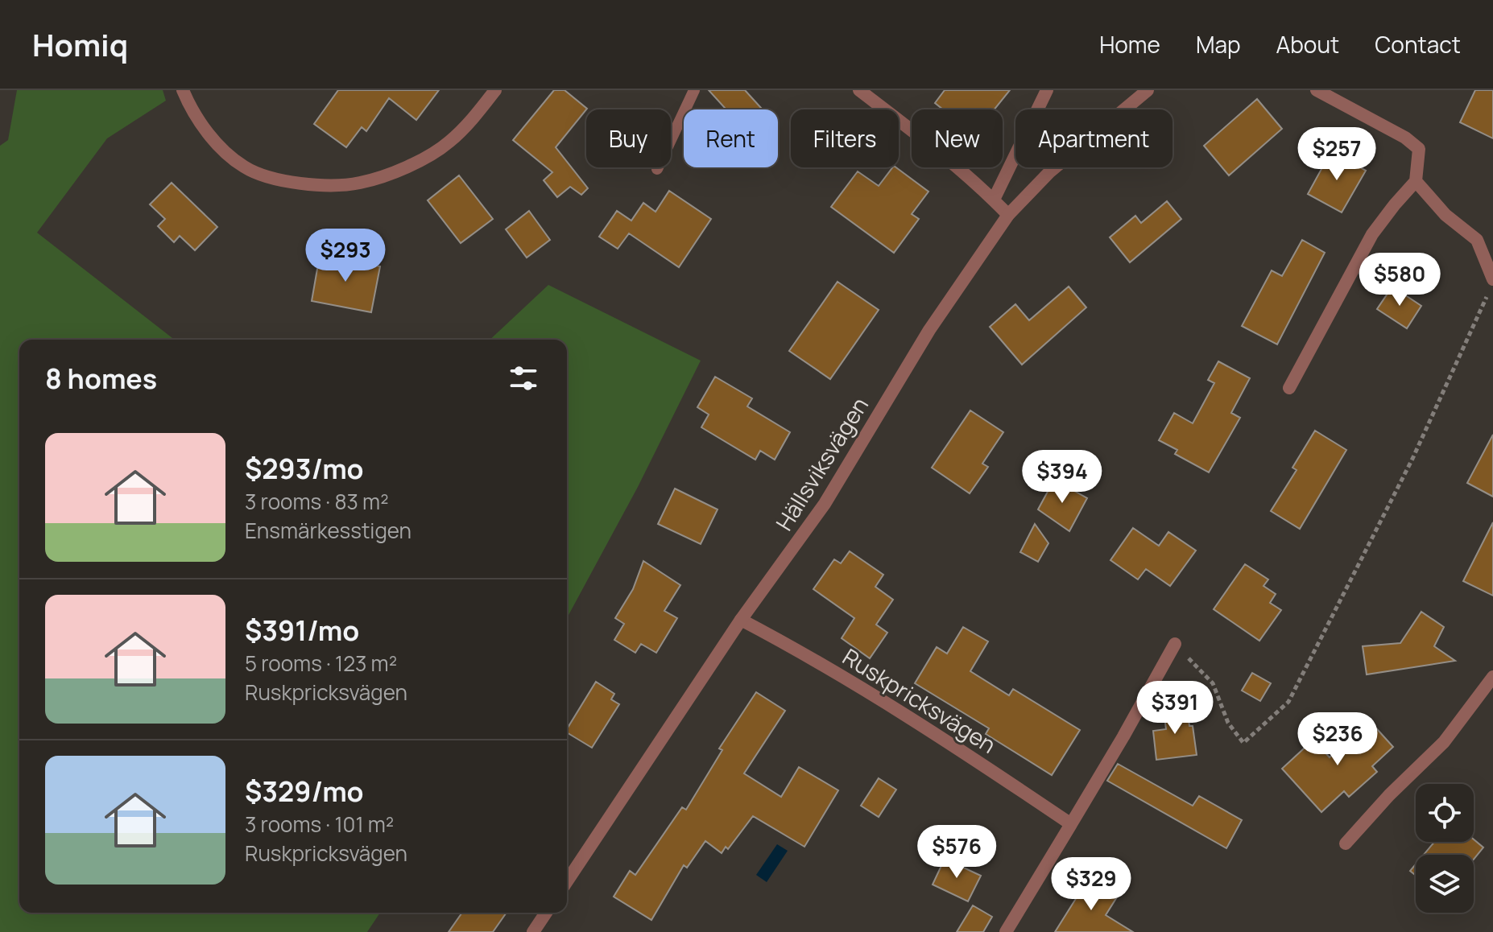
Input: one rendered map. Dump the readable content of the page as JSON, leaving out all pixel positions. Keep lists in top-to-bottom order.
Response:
{
  "streets": {
    "street": ["Hällsviksvägen", "Ruskpricksvägen"]
  },
  "crossings": [
    ["Hällsviksvägen", "Ruskpricksvägen"]
  ],
  "page": {
    "header": "Homiq",
    "nav": [
      "Home",
      "Map",
      "About",
      "Contact"
    ],
    "chip": [
      "Buy",
      "Rent",
      "Filters",
      "New",
      "Apartment"
    ],
    "price": [
      "$257",
      "$293",
      "$580",
      "$394",
      "$391",
      "$236",
      "$576",
      "$329"
    ],
    "heading": "8 homes",
    "list": [
      {
        "name": "$293/mo",
        "note": "3 rooms · 83 m² · Ensmärkesstigen"
      },
      {
        "name": "$391/mo",
        "note": "5 rooms · 123 m² · Ruskpricksvägen"
      },
      {
        "name": "$329/mo",
        "note": "3 rooms · 101 m² · Ruskpricksvägen"
      }
    ]
  }
}
